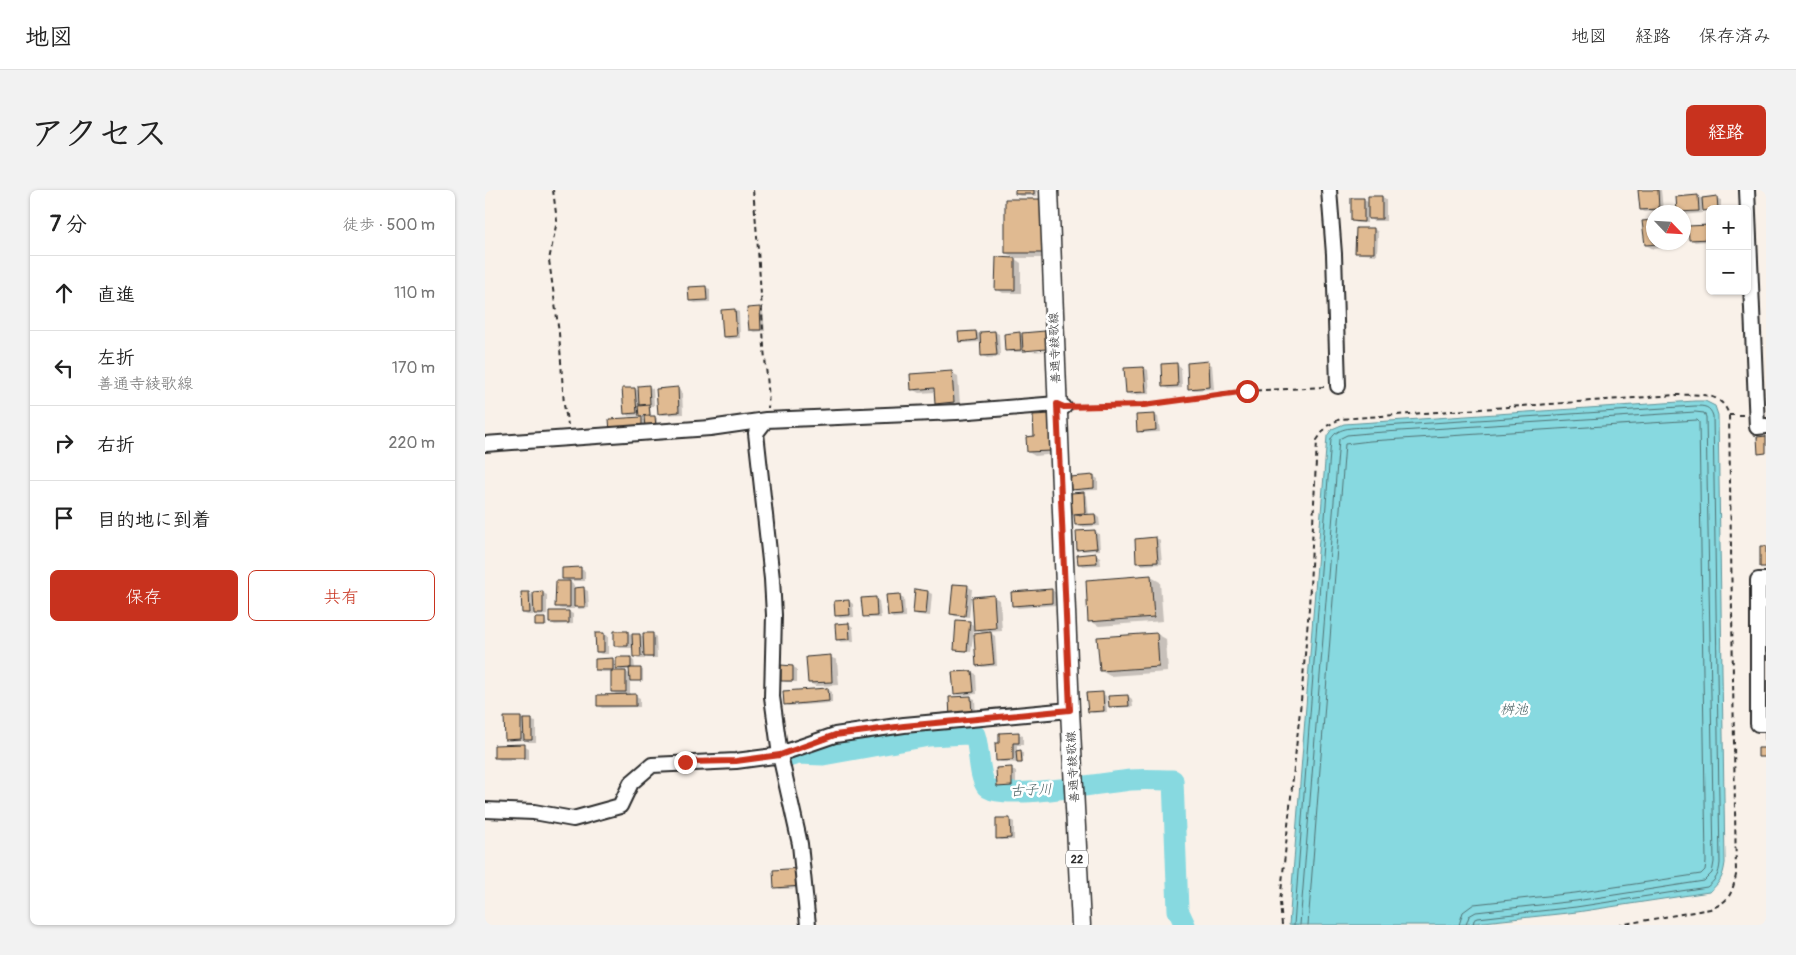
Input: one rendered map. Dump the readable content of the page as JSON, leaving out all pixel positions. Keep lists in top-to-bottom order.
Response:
{
  "streets": {
    "main road": ["善通寺綾歌線", "22"]
  },
  "water": ["桝池", "古子川"],
  "north": "bottom right",
  "page": {
    "header": "地図",
    "nav": ["地図", "経路", "保存済み"],
    "title": "アクセス",
    "buttons": [
      "経路",
      ["保存", "共有"]
    ],
    "heading": ["7 分", "徒歩 · 500 m"],
    "map_buttons": ["+", "−"],
    "list": [
      ["直進", "110 m"],
      ["左折", "善通寺綾歌線", "170 m"],
      ["右折", "220 m"],
      "目的地に到着"
    ]
  }
}
